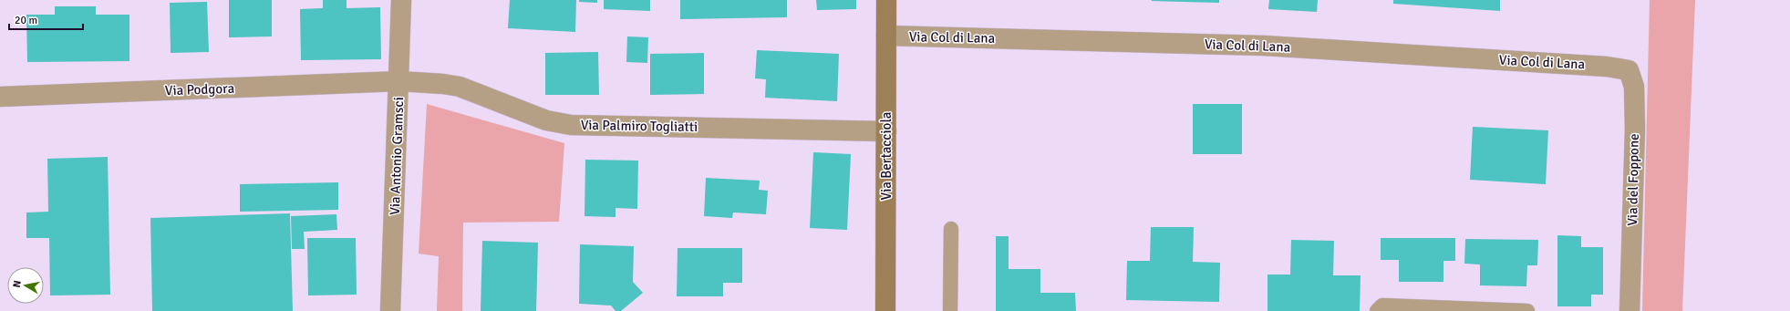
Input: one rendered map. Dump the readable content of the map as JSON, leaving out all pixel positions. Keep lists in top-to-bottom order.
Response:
{
  "streets": {
    "street": [
      "Via Col di Lana",
      "Via Podgora",
      "Via Palmiro Togliatti",
      "Via Antonio Gramsci",
      "Via Bertacciola",
      "Via del Foppone"
    ]
  },
  "crossings": [
    ["Via Col di Lana", "Via Bertacciola"],
    ["Via Col di Lana", "Via del Foppone"],
    ["Via Podgora", "Via Palmiro Togliatti"],
    ["Via Podgora", "Via Antonio Gramsci"],
    ["Via Palmiro Togliatti", "Via Antonio Gramsci"],
    ["Via Palmiro Togliatti", "Via Bertacciola"]
  ],
  "scale_bar": "20 m",
  "north": "left"
}
